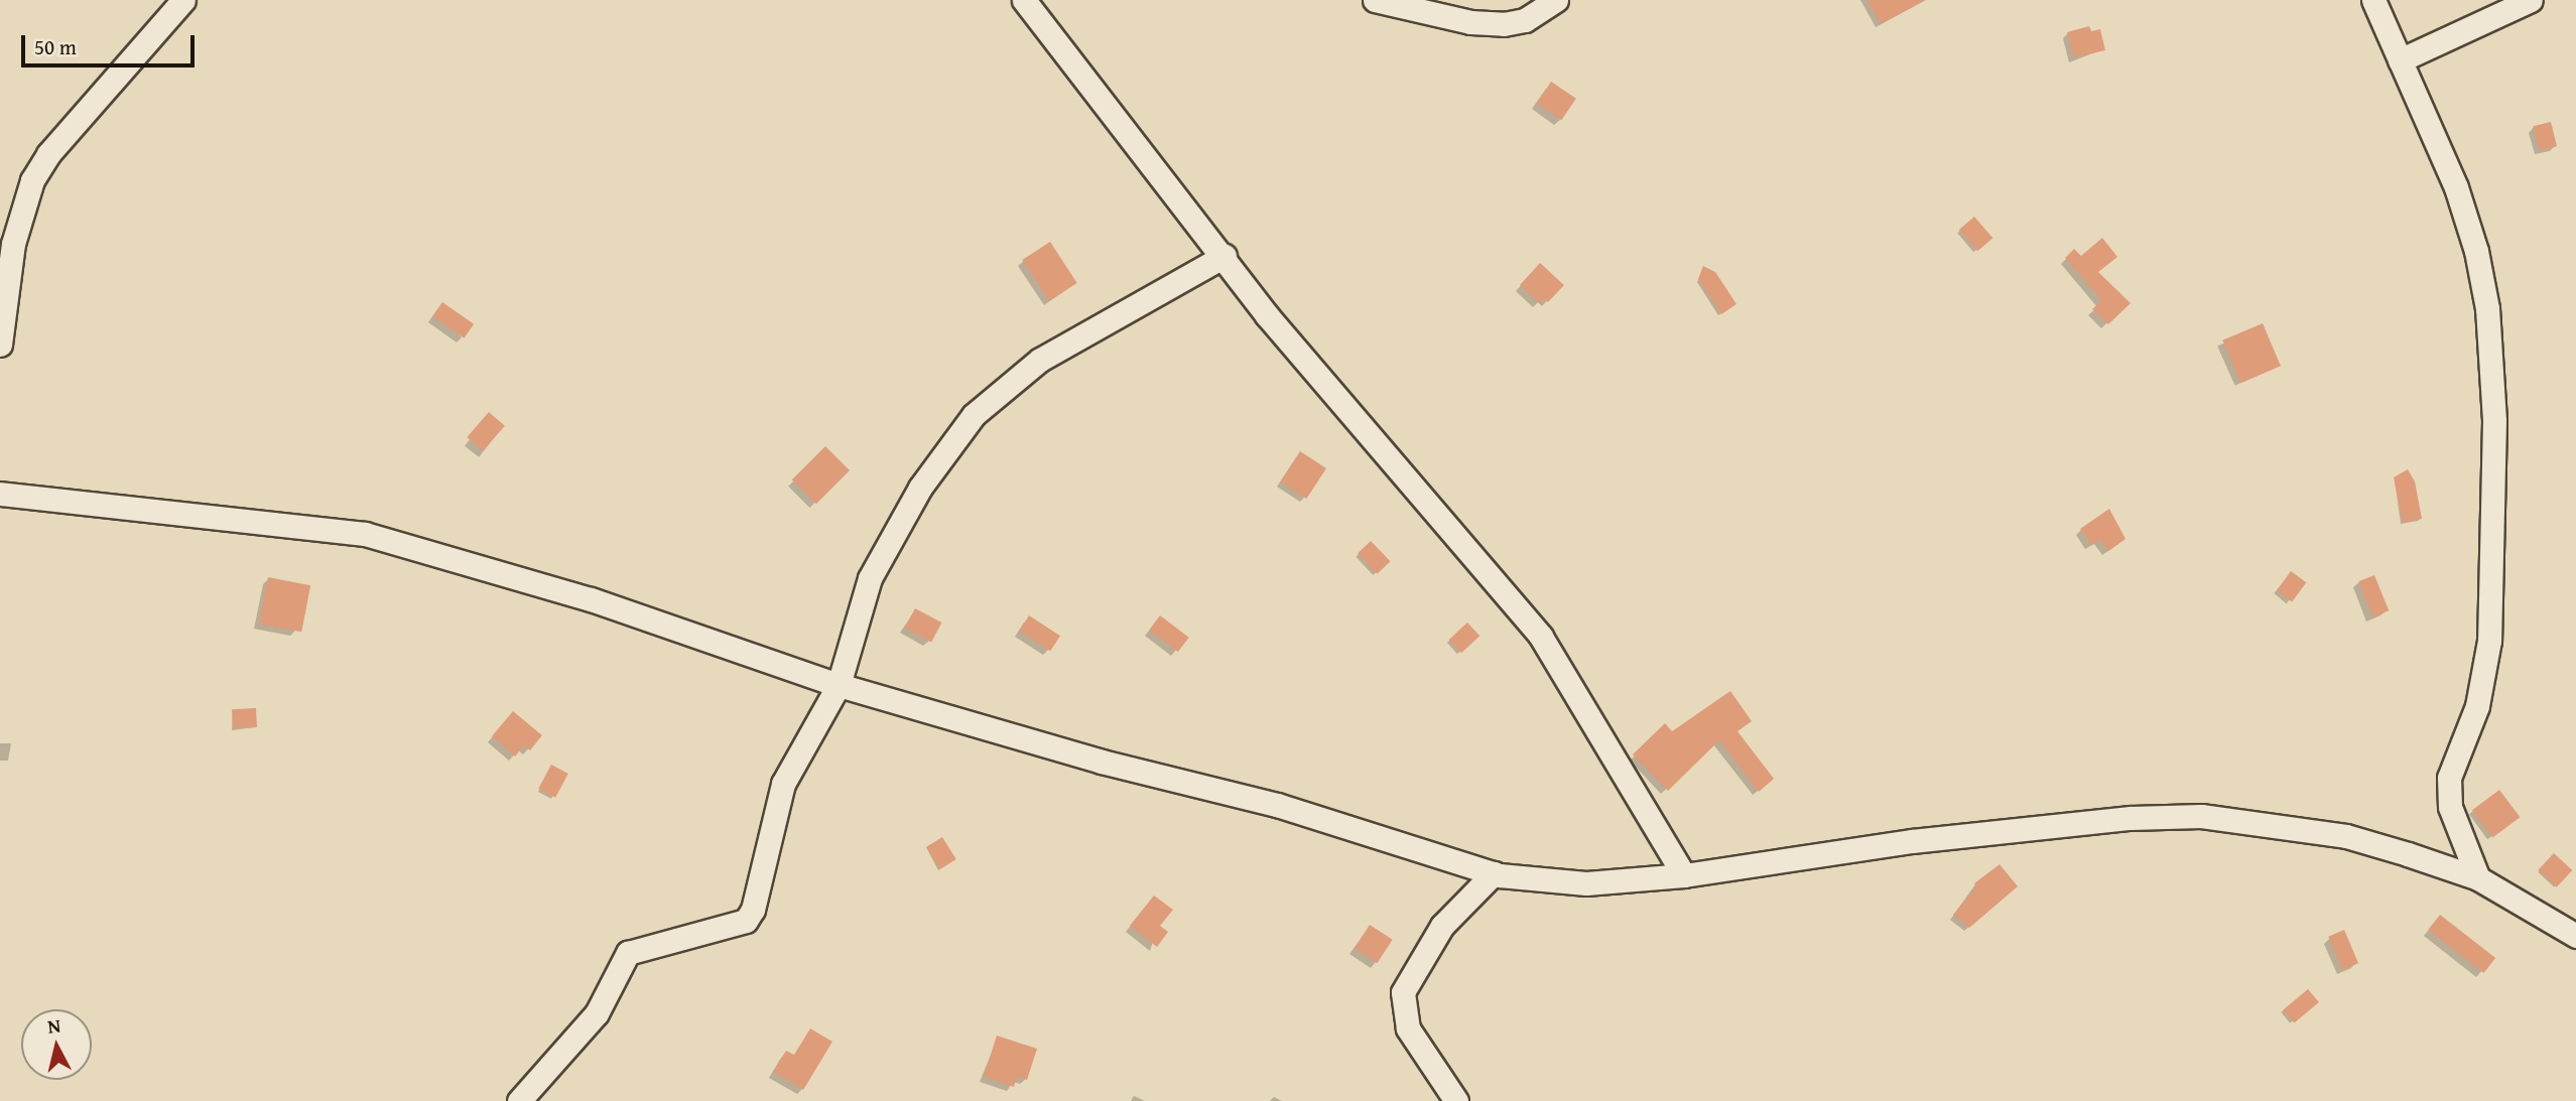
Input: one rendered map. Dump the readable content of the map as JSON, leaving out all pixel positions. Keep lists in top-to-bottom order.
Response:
{
  "scale_bar": "50 m",
  "north": "top"
}
